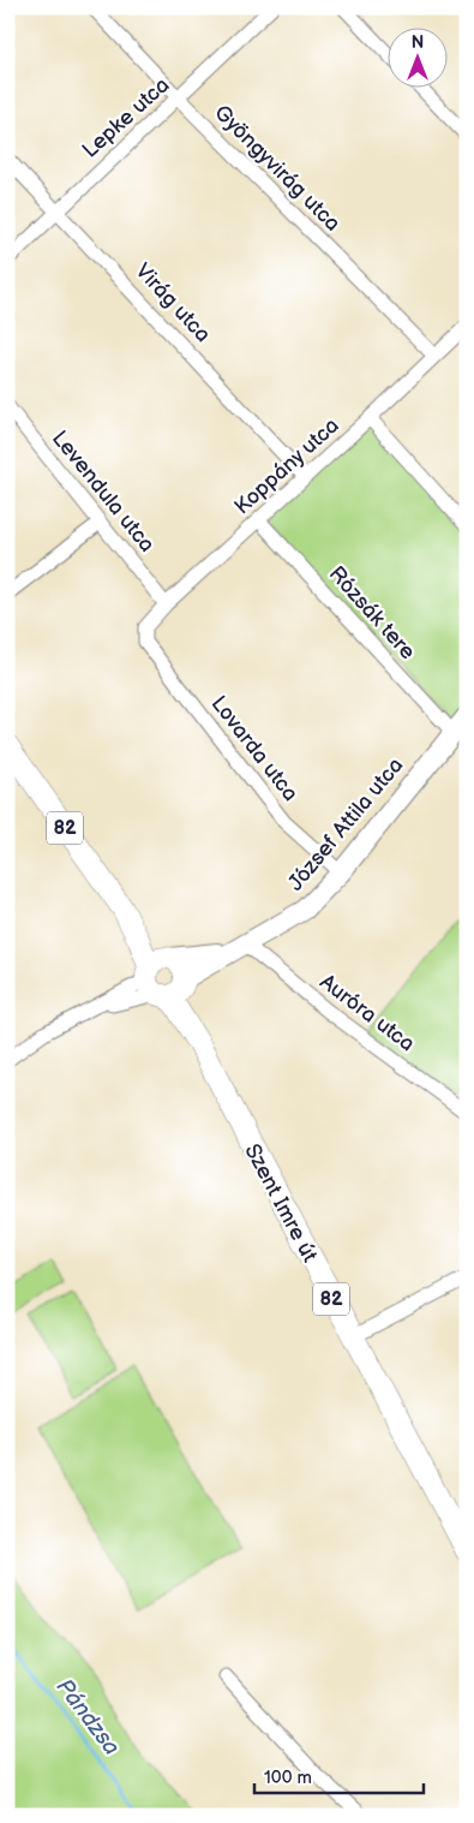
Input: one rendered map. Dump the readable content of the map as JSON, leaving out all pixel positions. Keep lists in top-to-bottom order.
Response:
{
  "streets": {
    "main road": ["82", "Szent Imre út"],
    "street": [
      "Lepke utca",
      "Gyöngyvirág utca",
      "Virág utca",
      "Koppány utca",
      "Levendula utca",
      "Rózsák tere",
      "Lovarda utca",
      "József Attila utca",
      "Auróra utca"
    ]
  },
  "crossings": [
    ["Lepke utca", "Gyöngyvirág utca"],
    ["Lepke utca", "Virág utca"],
    ["Gyöngyvirág utca", "Koppány utca"],
    ["Virág utca", "Koppány utca"],
    ["Koppány utca", "Levendula utca"],
    ["Koppány utca", "Rózsák tere"],
    ["Koppány utca", "Lovarda utca"],
    ["Rózsák tere", "József Attila utca"],
    ["Lovarda utca", "József Attila utca"],
    ["József Attila utca", "82"],
    ["József Attila utca", "Auróra utca"],
    ["József Attila utca", "Szent Imre út"],
    ["82", "Szent Imre út"]
  ],
  "water": ["Pándzsa"],
  "scale_bar": "100 m",
  "north": "top"
}
